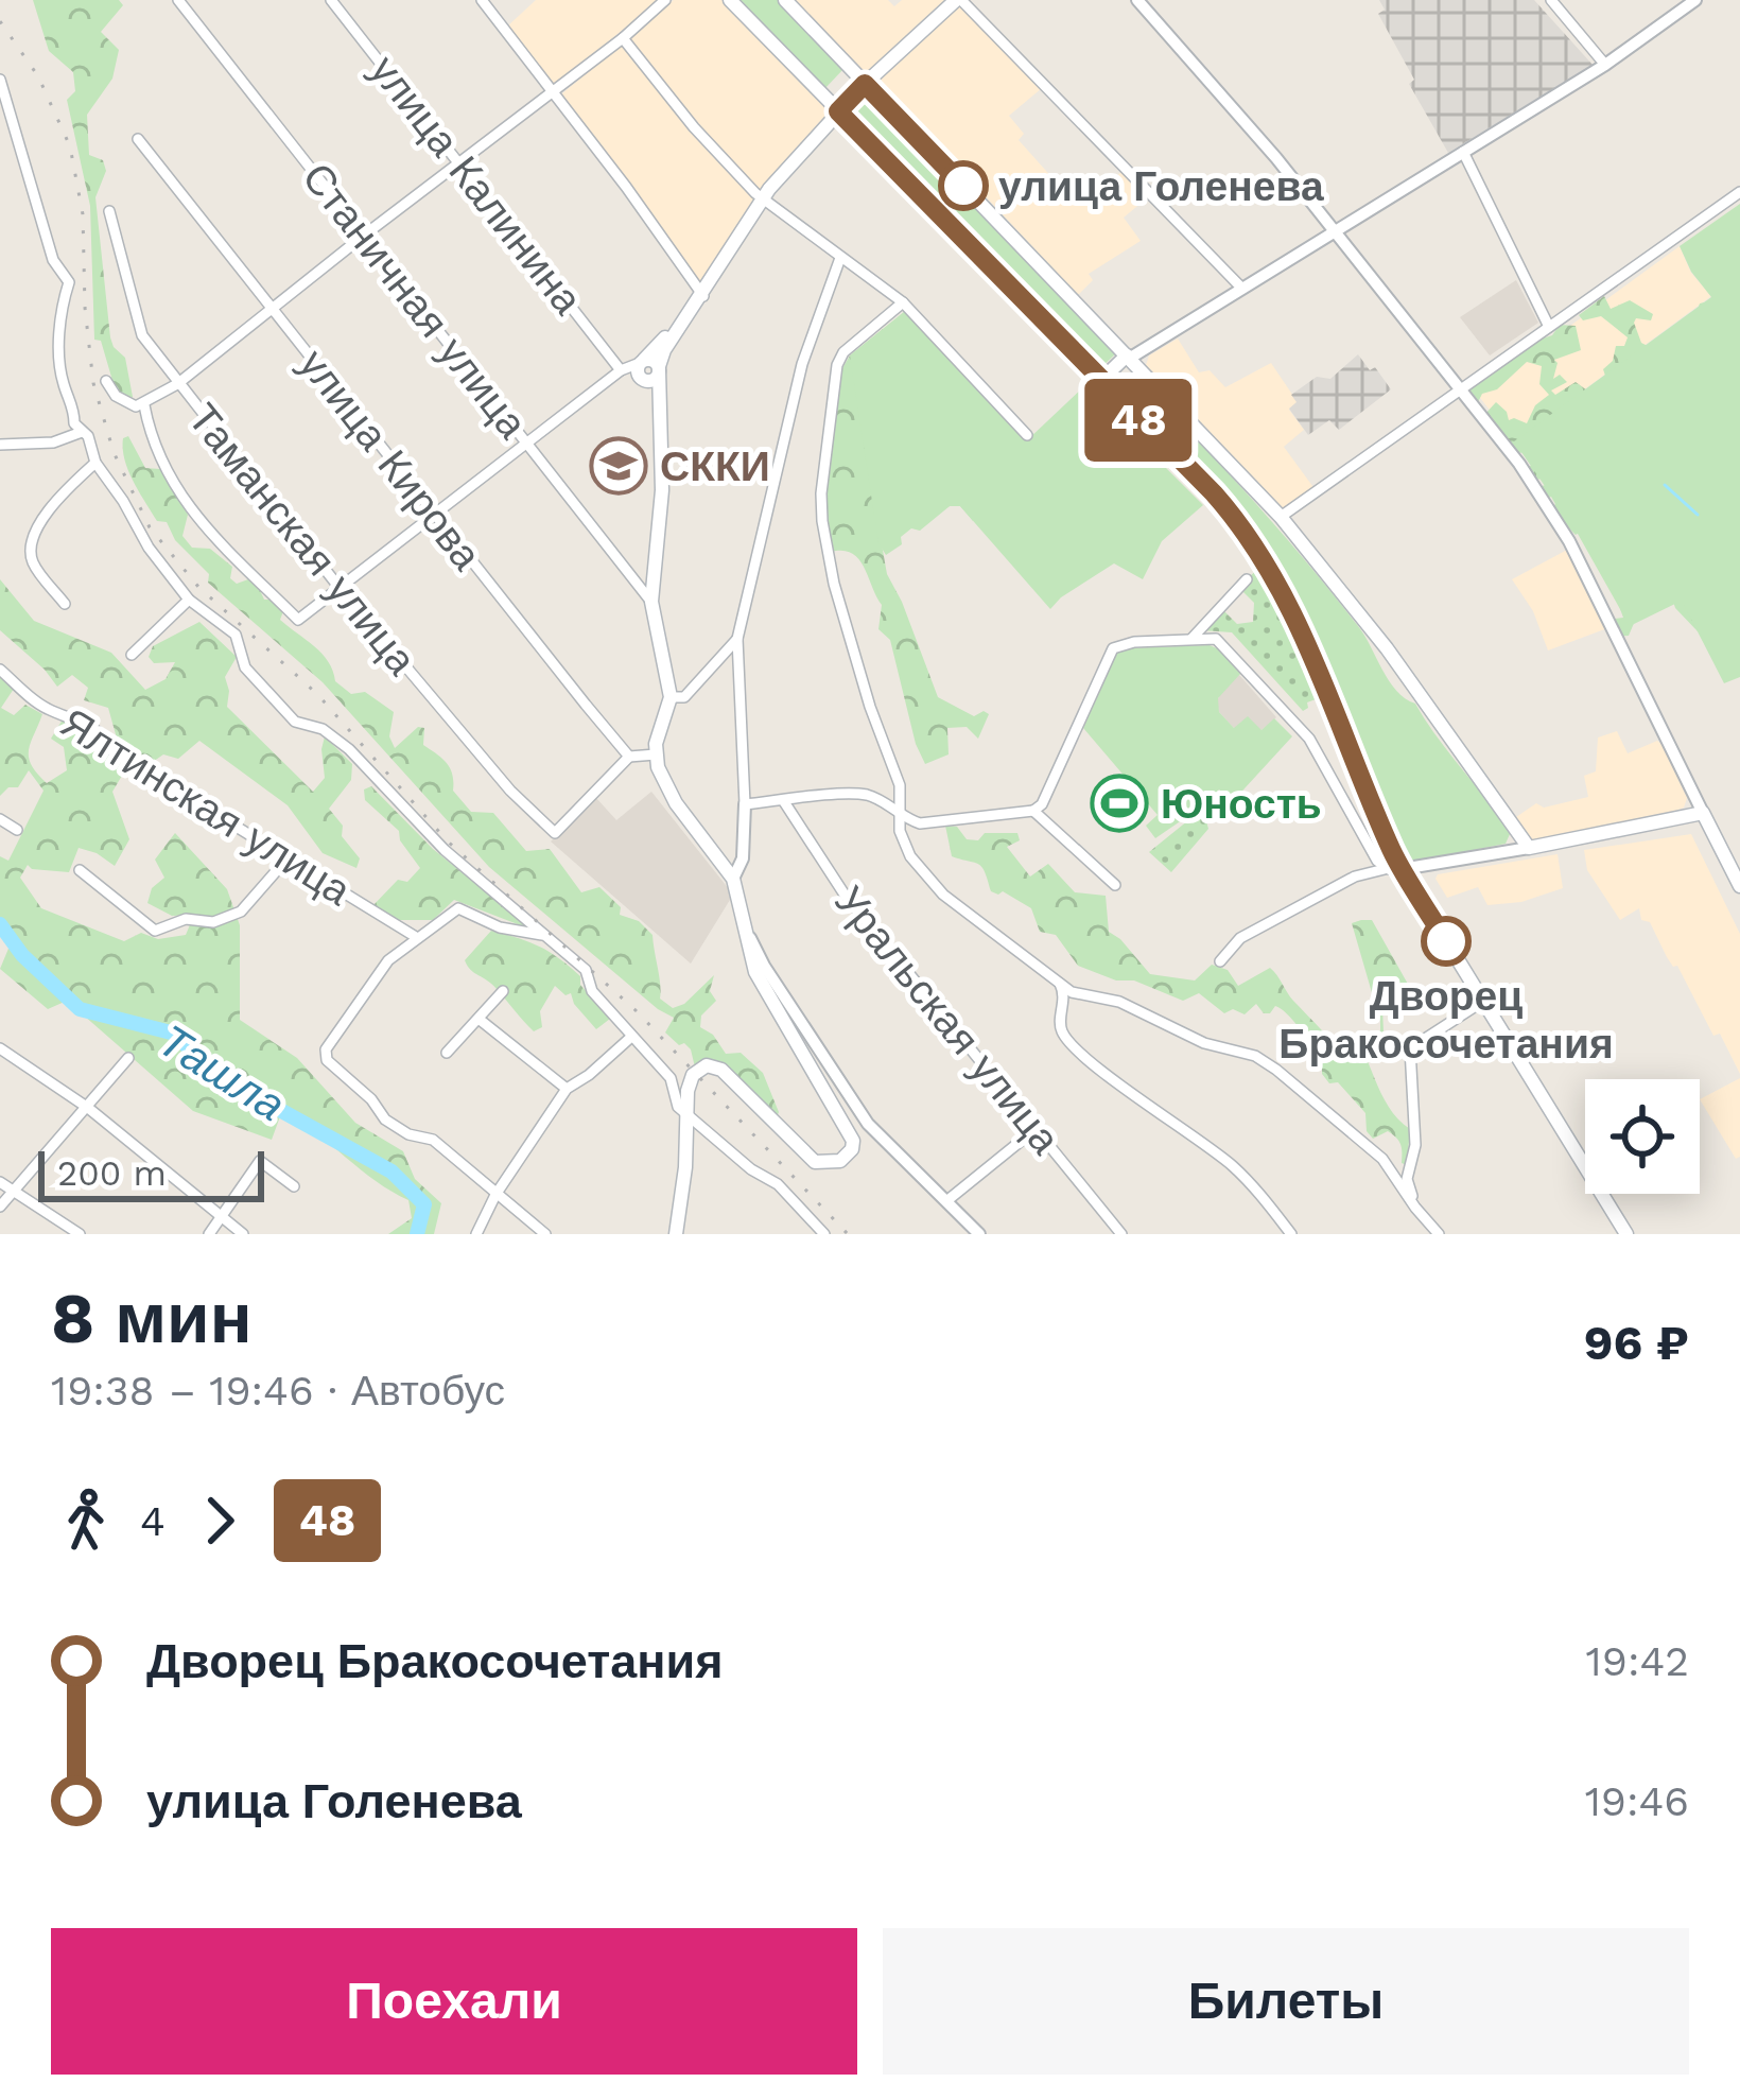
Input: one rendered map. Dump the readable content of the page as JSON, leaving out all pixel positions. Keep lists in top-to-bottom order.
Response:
{
  "streets": {
    "street": [
      "улица Калинина",
      "Станичная улица",
      "улица Кирова",
      "Таманская улица",
      "Ялтинская улица",
      "Уральская улица"
    ]
  },
  "crossings": [
    ["улица Кирова", "Таманская улица"]
  ],
  "water": ["Ташла"],
  "places": {
    "other": ["улица Голенева", "Дворец Бракосочетания"],
    "school or university": ["СККИ"],
    "sports": ["Юность"]
  },
  "lines": ["bus line 48"],
  "scale_bar": "200 m",
  "page": {
    "on_map": "48",
    "scale": "200 m",
    "heading": ["8 мин", "19:38 – 19:46 · Автобус", "96 ₽"],
    "legs": ["4", "48"],
    "list": [
      {
        "name": "Дворец Бракосочетания",
        "value": "19:42"
      },
      {
        "name": "улица Голенева",
        "value": "19:46"
      }
    ],
    "buttons": ["Поехали", "Билеты"]
  }
}
